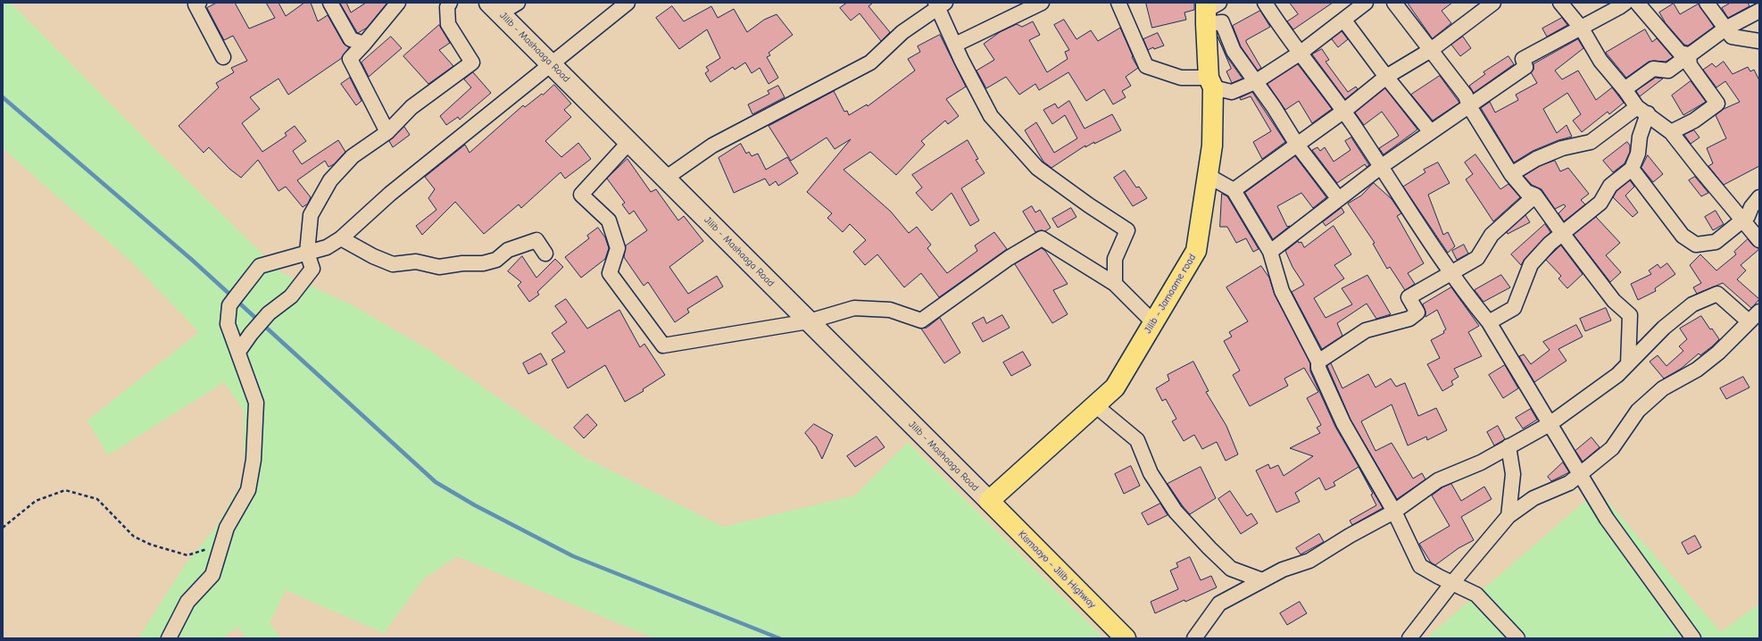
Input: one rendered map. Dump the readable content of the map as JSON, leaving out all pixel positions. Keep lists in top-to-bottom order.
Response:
{
  "streets": {
    "main road": ["Jilib - Mashaaga Road", "Jilib - Jamaame road", "Kismaayo - Jilib Highway"]
  },
  "crossings": [
    ["Jilib - Mashaaga Road", "Jilib - Jamaame road"],
    ["Jilib - Mashaaga Road", "Kismaayo - Jilib Highway"],
    ["Jilib - Jamaame road", "Kismaayo - Jilib Highway"]
  ]
}
